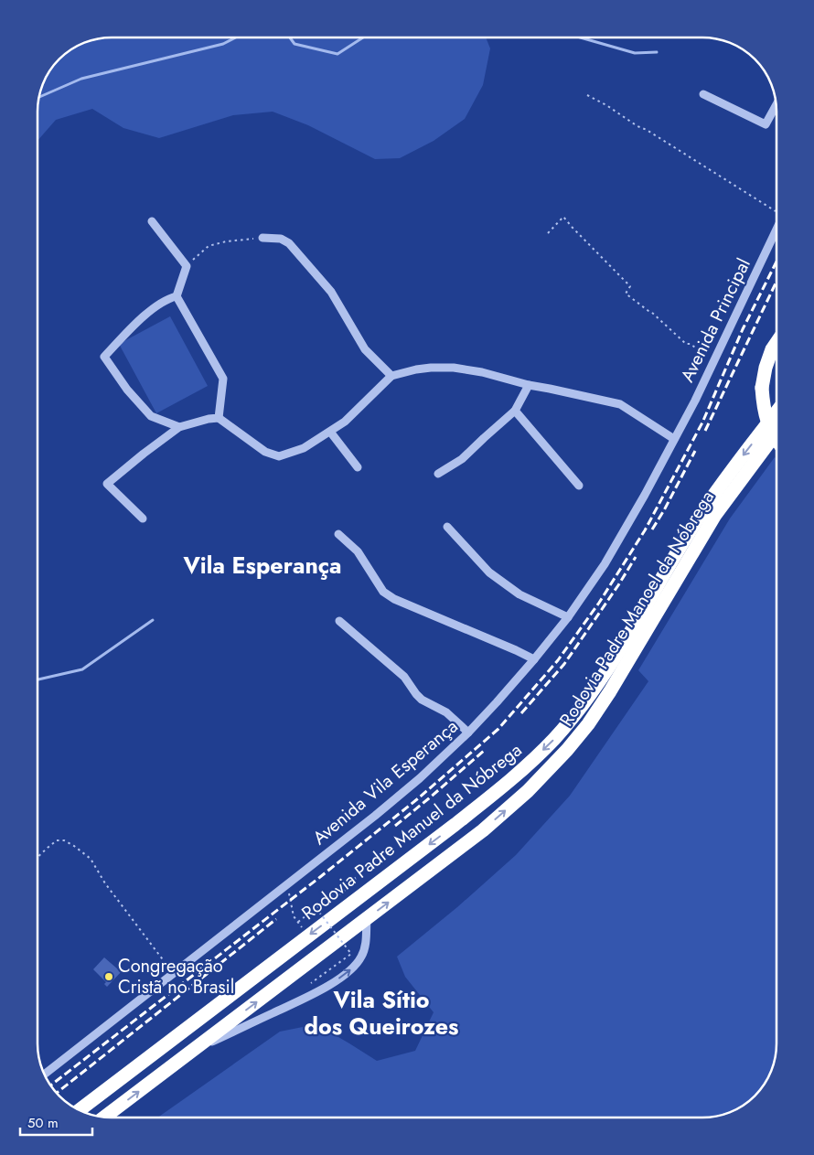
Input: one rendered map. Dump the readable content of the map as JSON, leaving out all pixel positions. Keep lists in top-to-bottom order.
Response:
{
  "streets": {
    "highway": ["Rodovia Padre Manoel da Nóbrega", "Rodovia Padre Manuel da Nóbrega"],
    "street": ["Avenida Principal", "Avenida Vila Esperança"]
  },
  "crossings": [
    ["Avenida Principal", "Avenida Vila Esperança"]
  ],
  "one_way": ["Rodovia Padre Manoel da Nóbrega", "Rodovia Padre Manuel da Nóbrega"],
  "districts": ["Vila Esperança", "Vila Sítio dos Queirozes"],
  "places": ["Congregação Cristã no Brasil"],
  "scale_bar": "50 m"
}
